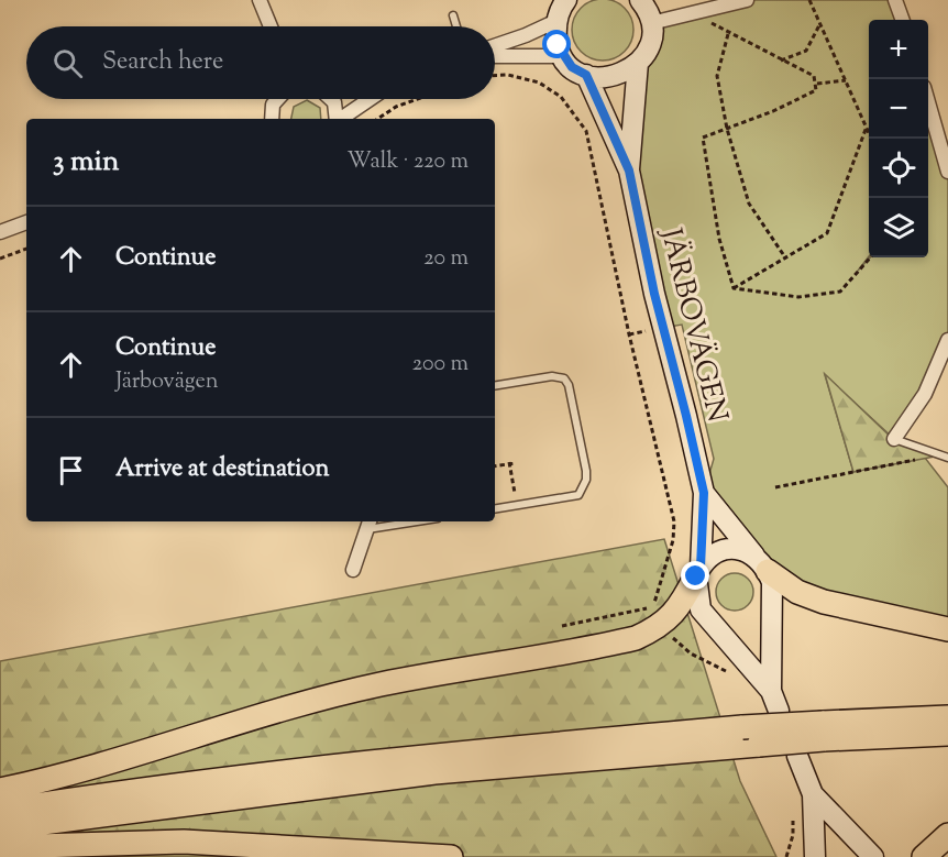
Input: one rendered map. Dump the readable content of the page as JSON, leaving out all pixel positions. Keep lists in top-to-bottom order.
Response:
{
  "streets": {
    "main road": ["JÄRBOVÄGEN"]
  },
  "page": {
    "map_buttons": ["+", "−"],
    "search": "Search here",
    "heading": ["3 min", "Walk · 220 m"],
    "list": [
      ["Continue", "20 m"],
      ["Continue", "Järbovägen", "200 m"],
      "Arrive at destination"
    ]
  }
}
